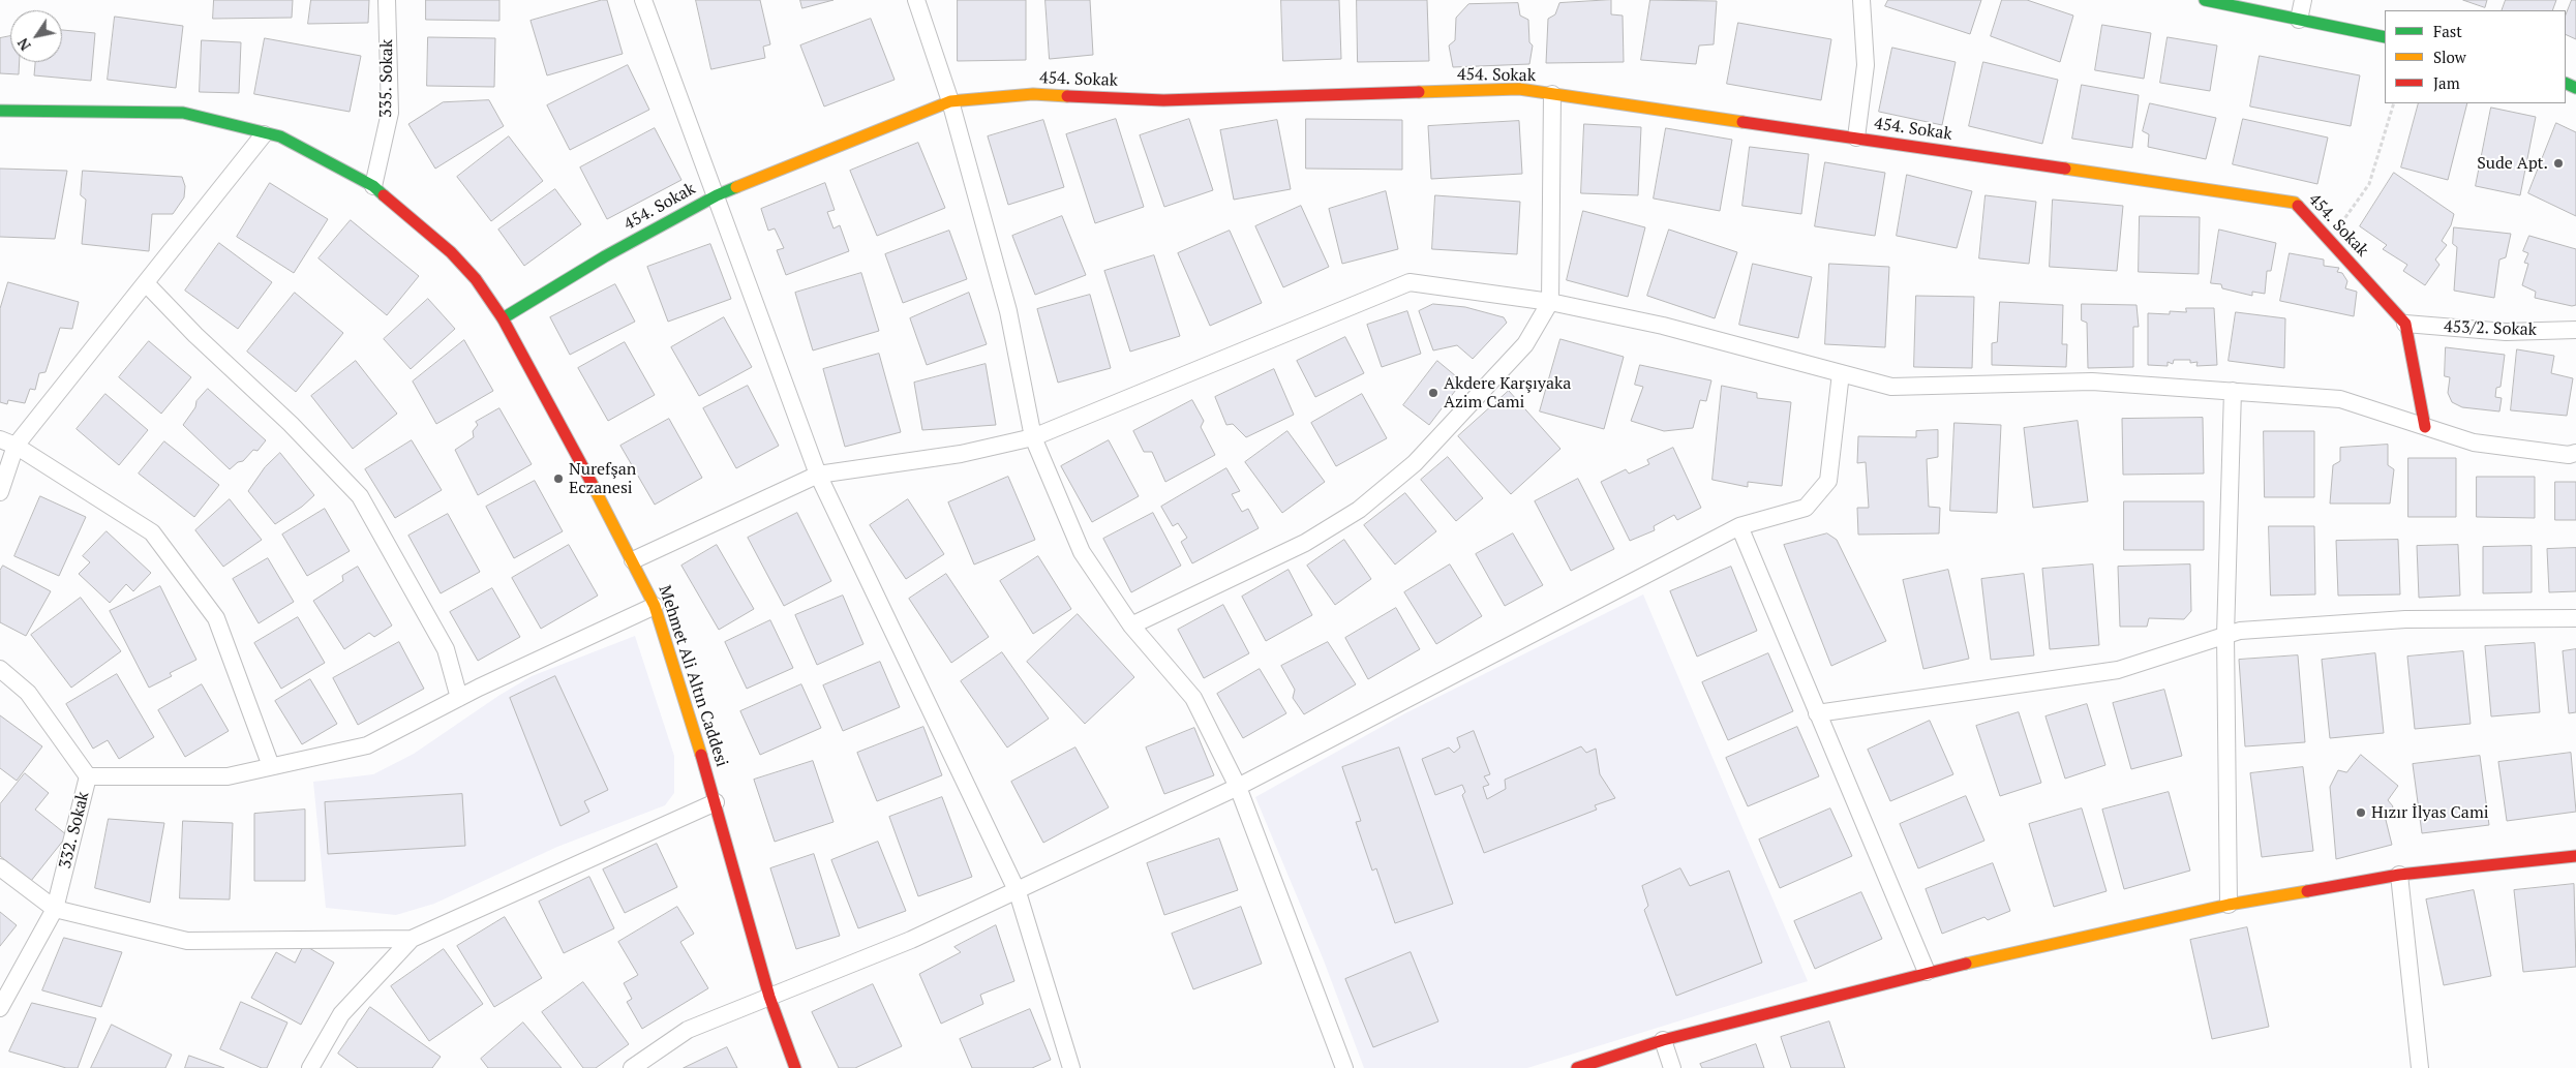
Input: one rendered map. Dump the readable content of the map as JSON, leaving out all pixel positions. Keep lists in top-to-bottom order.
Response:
{
  "streets": {
    "street": [
      "454. Sokak",
      "335. Sokak",
      "453/2. Sokak",
      "Mehmet Ali Altın Caddesi",
      "332. Sokak"
    ]
  },
  "crossings": [
    ["454. Sokak", "453/2. Sokak"],
    ["454. Sokak", "Mehmet Ali Altın Caddesi"],
    ["335. Sokak", "Mehmet Ali Altın Caddesi"]
  ],
  "places": [
    "Sude Apt.",
    "Akdere Karşıyaka Azim Cami",
    "Nurefşan Eczanesi",
    "Hızır İlyas Cami"
  ],
  "legend": ["Fast", "Slow", "Jam"],
  "north": "bottom left"
}
